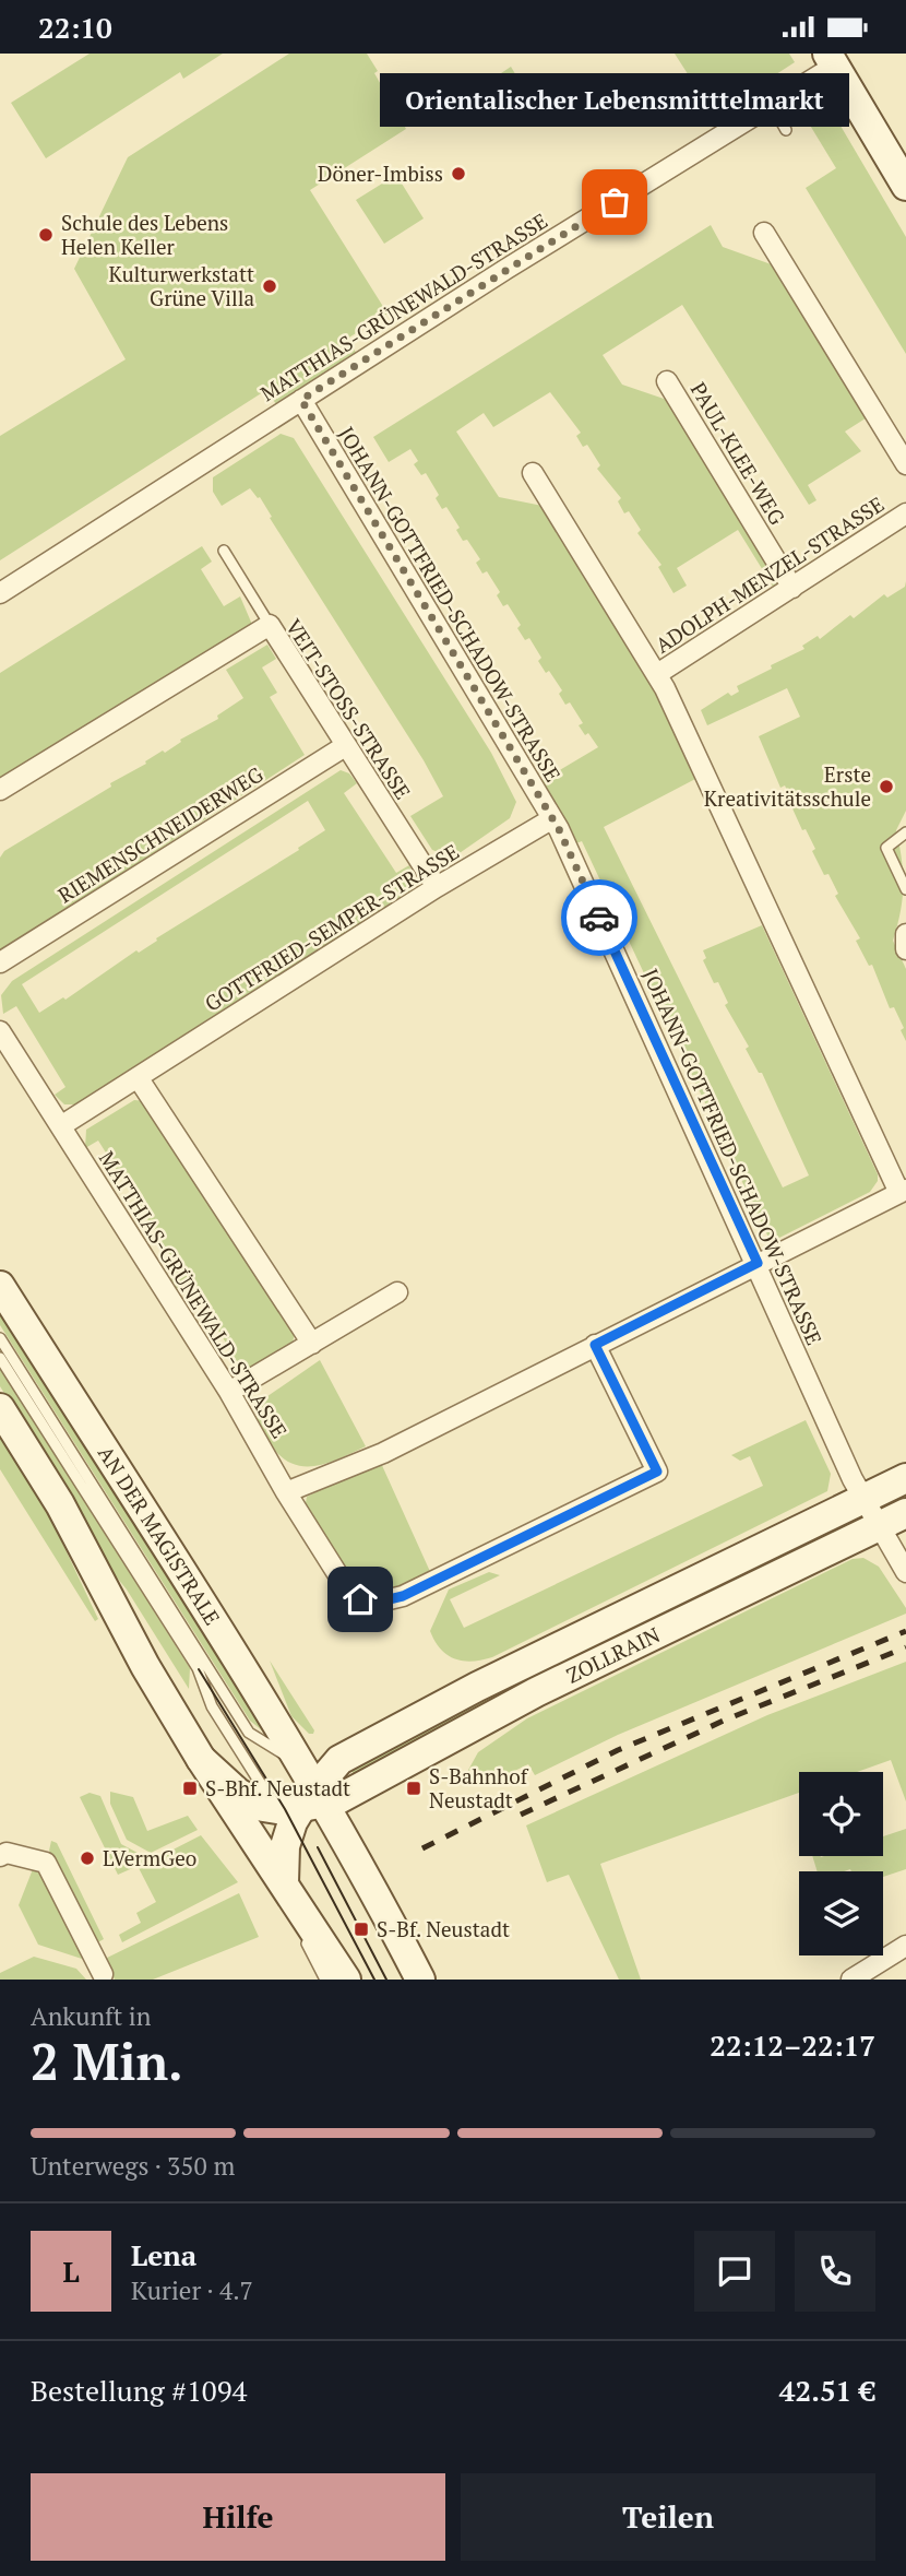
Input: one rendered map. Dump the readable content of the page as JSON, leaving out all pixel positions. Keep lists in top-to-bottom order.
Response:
{
  "streets": {
    "main road": ["AN DER MAGISTRALE", "ZOLLRAIN"],
    "street": [
      "MATTHIAS-GRÜNEWALD-STRASSE",
      "PAUL-KLEE-WEG",
      "ADOLPH-MENZEL-STRASSE",
      "JOHANN-GOTTFRIED-SCHADOW-STRASSE",
      "VEIT-STOSS-STRASSE",
      "RIEMENSCHNEIDERWEG",
      "GOTTFRIED-SEMPER-STRASSE"
    ]
  },
  "crossings": [
    ["MATTHIAS-GRÜNEWALD-STRASSE", "JOHANN-GOTTFRIED-SCHADOW-STRASSE"],
    ["MATTHIAS-GRÜNEWALD-STRASSE", "GOTTFRIED-SEMPER-STRASSE"],
    ["PAUL-KLEE-WEG", "ADOLPH-MENZEL-STRASSE"],
    ["JOHANN-GOTTFRIED-SCHADOW-STRASSE", "GOTTFRIED-SEMPER-STRASSE"],
    ["JOHANN-GOTTFRIED-SCHADOW-STRASSE", "ZOLLRAIN"],
    ["VEIT-STOSS-STRASSE", "RIEMENSCHNEIDERWEG"],
    ["VEIT-STOSS-STRASSE", "GOTTFRIED-SEMPER-STRASSE"],
    ["AN DER MAGISTRALE", "ZOLLRAIN"]
  ],
  "places": {
    "other": [
      "Döner-Imbiss",
      "Orientalischer Lebensmitttelmarkt",
      "Schule des Lebens Helen Keller",
      "Kulturwerkstatt Grüne Villa",
      "Erste Kreativitätsschule",
      "LVermGeo"
    ],
    "transit": ["S-Bhf. Neustadt", "S-Bahnhof Neustadt", "S-Bf. Neustadt"]
  },
  "page": {
    "status": "22:10",
    "bubble": "Orientalischer Lebensmitttelmarkt",
    "heading": ["2 Min.", "Ankunft in", "22:12–22:17"],
    "panel": [
      "Lena",
      "Kurier · 4.7",
      "Bestellung #1094",
      "42.51 €"
    ],
    "bar": "Unterwegs · 350 m",
    "round": "L",
    "buttons": ["Hilfe", "Teilen"]
  }
}
